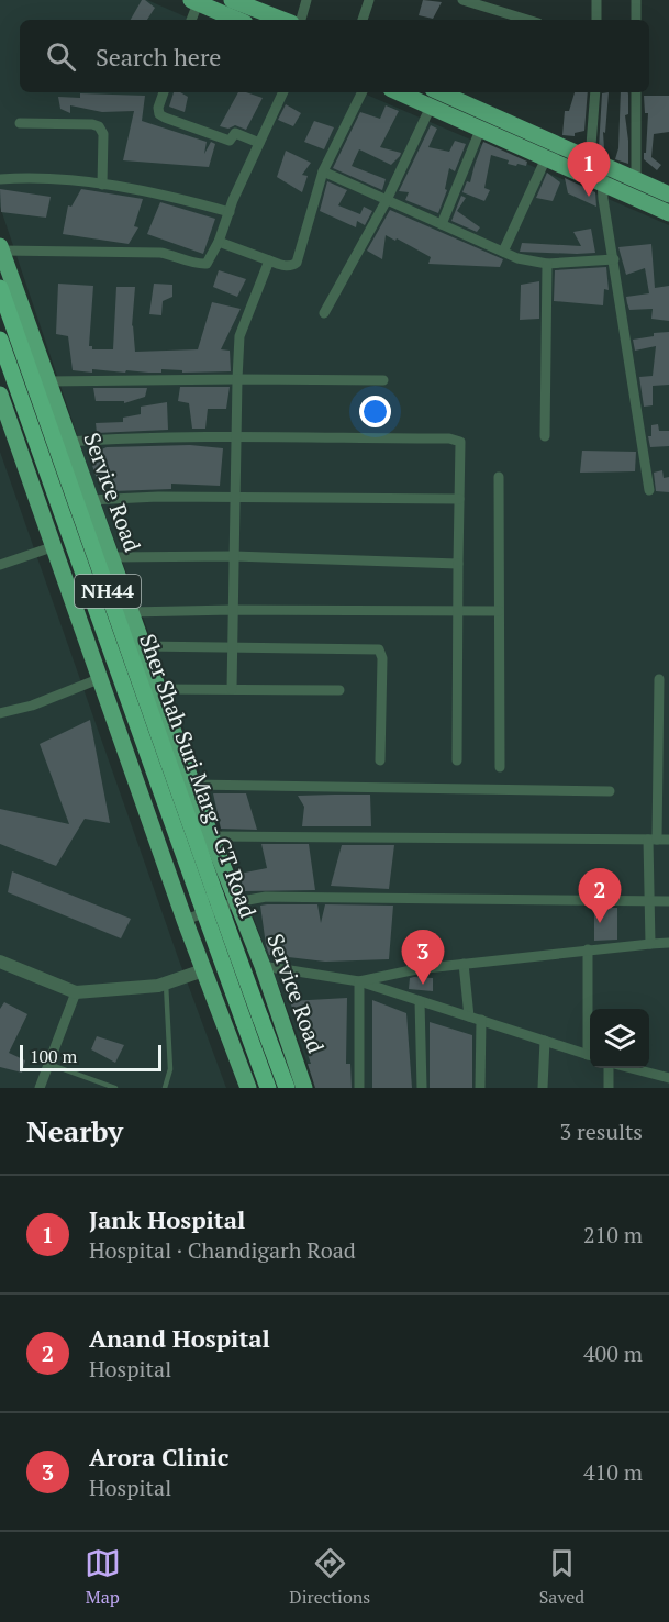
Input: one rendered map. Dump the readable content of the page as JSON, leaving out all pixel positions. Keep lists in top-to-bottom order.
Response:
{
  "streets": {
    "highway": ["NH44", "Sher Shah Suri Marg - GT Road"],
    "main road": ["Service Road"]
  },
  "crossings": [
    ["NH44", "Sher Shah Suri Marg - GT Road"]
  ],
  "scale_bar": "100 m",
  "page": {
    "search": "Search here",
    "pins": ["1", "2", "3"],
    "scale": "100 m",
    "heading": ["Nearby", "3 results"],
    "list": [
      {
        "mark": "1",
        "name": "Jank Hospital",
        "note": "Hospital · Chandigarh Road",
        "value": "210 m"
      },
      {
        "mark": "2",
        "name": "Anand Hospital",
        "note": "Hospital",
        "value": "400 m"
      },
      {
        "mark": "3",
        "name": "Arora Clinic",
        "note": "Hospital",
        "value": "410 m"
      }
    ],
    "nav": ["Map", "Directions", "Saved"]
  }
}
